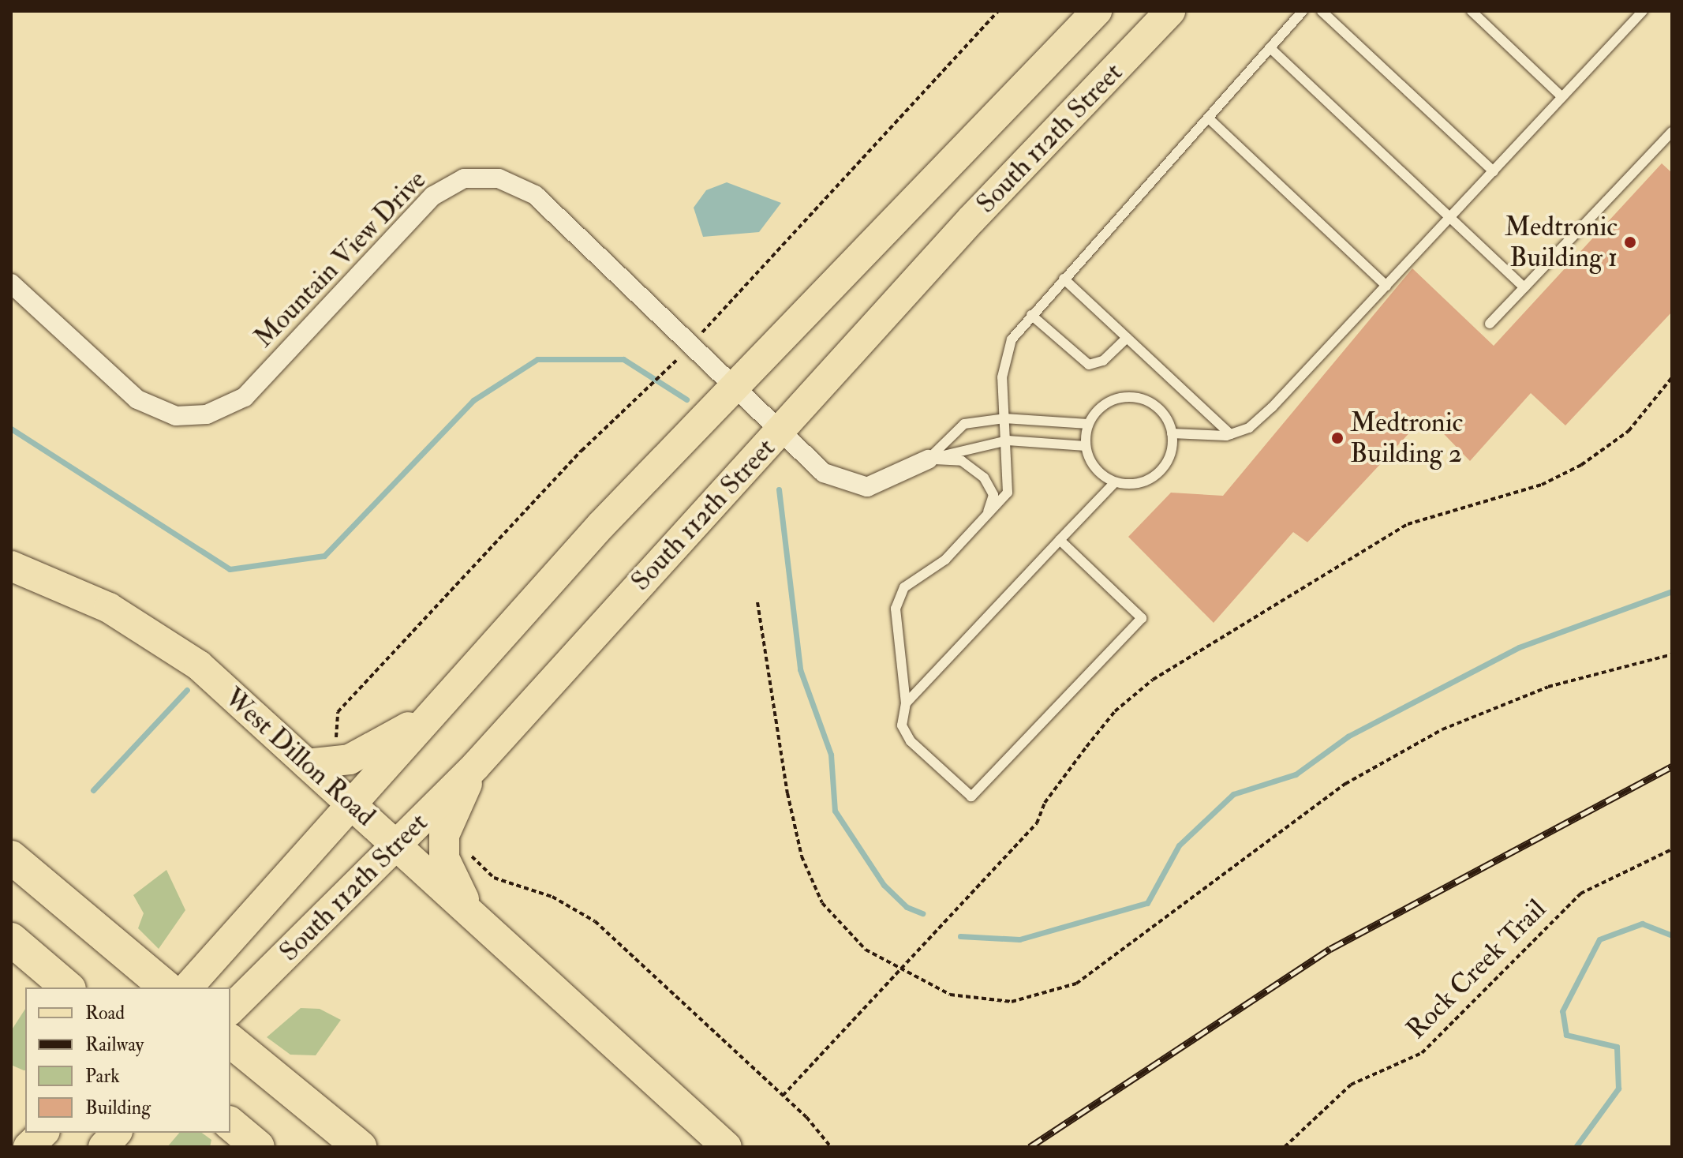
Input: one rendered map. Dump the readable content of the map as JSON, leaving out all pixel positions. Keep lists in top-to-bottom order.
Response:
{
  "streets": {
    "main road": ["South 112th Street", "West Dillon Road"],
    "street": ["Mountain View Drive"],
    "path": ["Rock Creek Trail"]
  },
  "crossings": [
    ["South 112th Street", "Mountain View Drive"],
    ["South 112th Street", "West Dillon Road"]
  ],
  "places": ["Medtronic Building 1", "Medtronic Building 2"],
  "legend": [
    "Road",
    "Railway",
    "Park",
    "Building"
  ]
}
